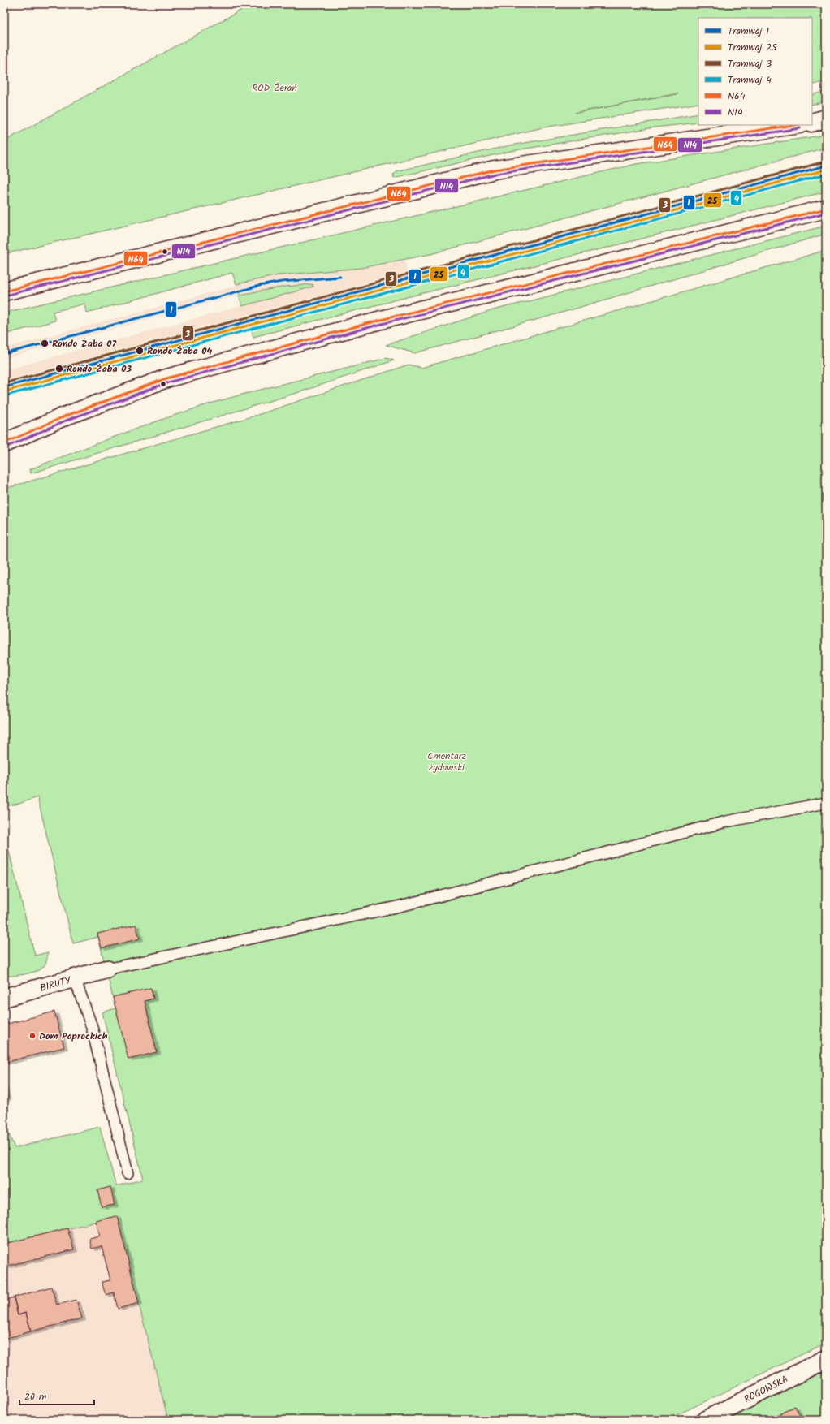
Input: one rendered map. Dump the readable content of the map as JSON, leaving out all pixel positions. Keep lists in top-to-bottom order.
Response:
{
  "streets": {
    "main road": ["BIRUTY", "ROGOWSKA"]
  },
  "parks": ["ROD Żerań", "Cmentarz żydowski"],
  "places": [
    "Rondo Żaba 07",
    "Rondo Żaba 04",
    "Rondo Żaba 03",
    "Dom Paprockich"
  ],
  "lines": [
    "transit line N64",
    "transit line N14",
    "tram line 3",
    "tram line 1",
    "tram line 25",
    "tram line 4"
  ],
  "legend": [
    "Tramwaj 1",
    "Tramwaj 25",
    "Tramwaj 3",
    "Tramwaj 4",
    "N64",
    "N14"
  ],
  "scale_bar": "20 m"
}
